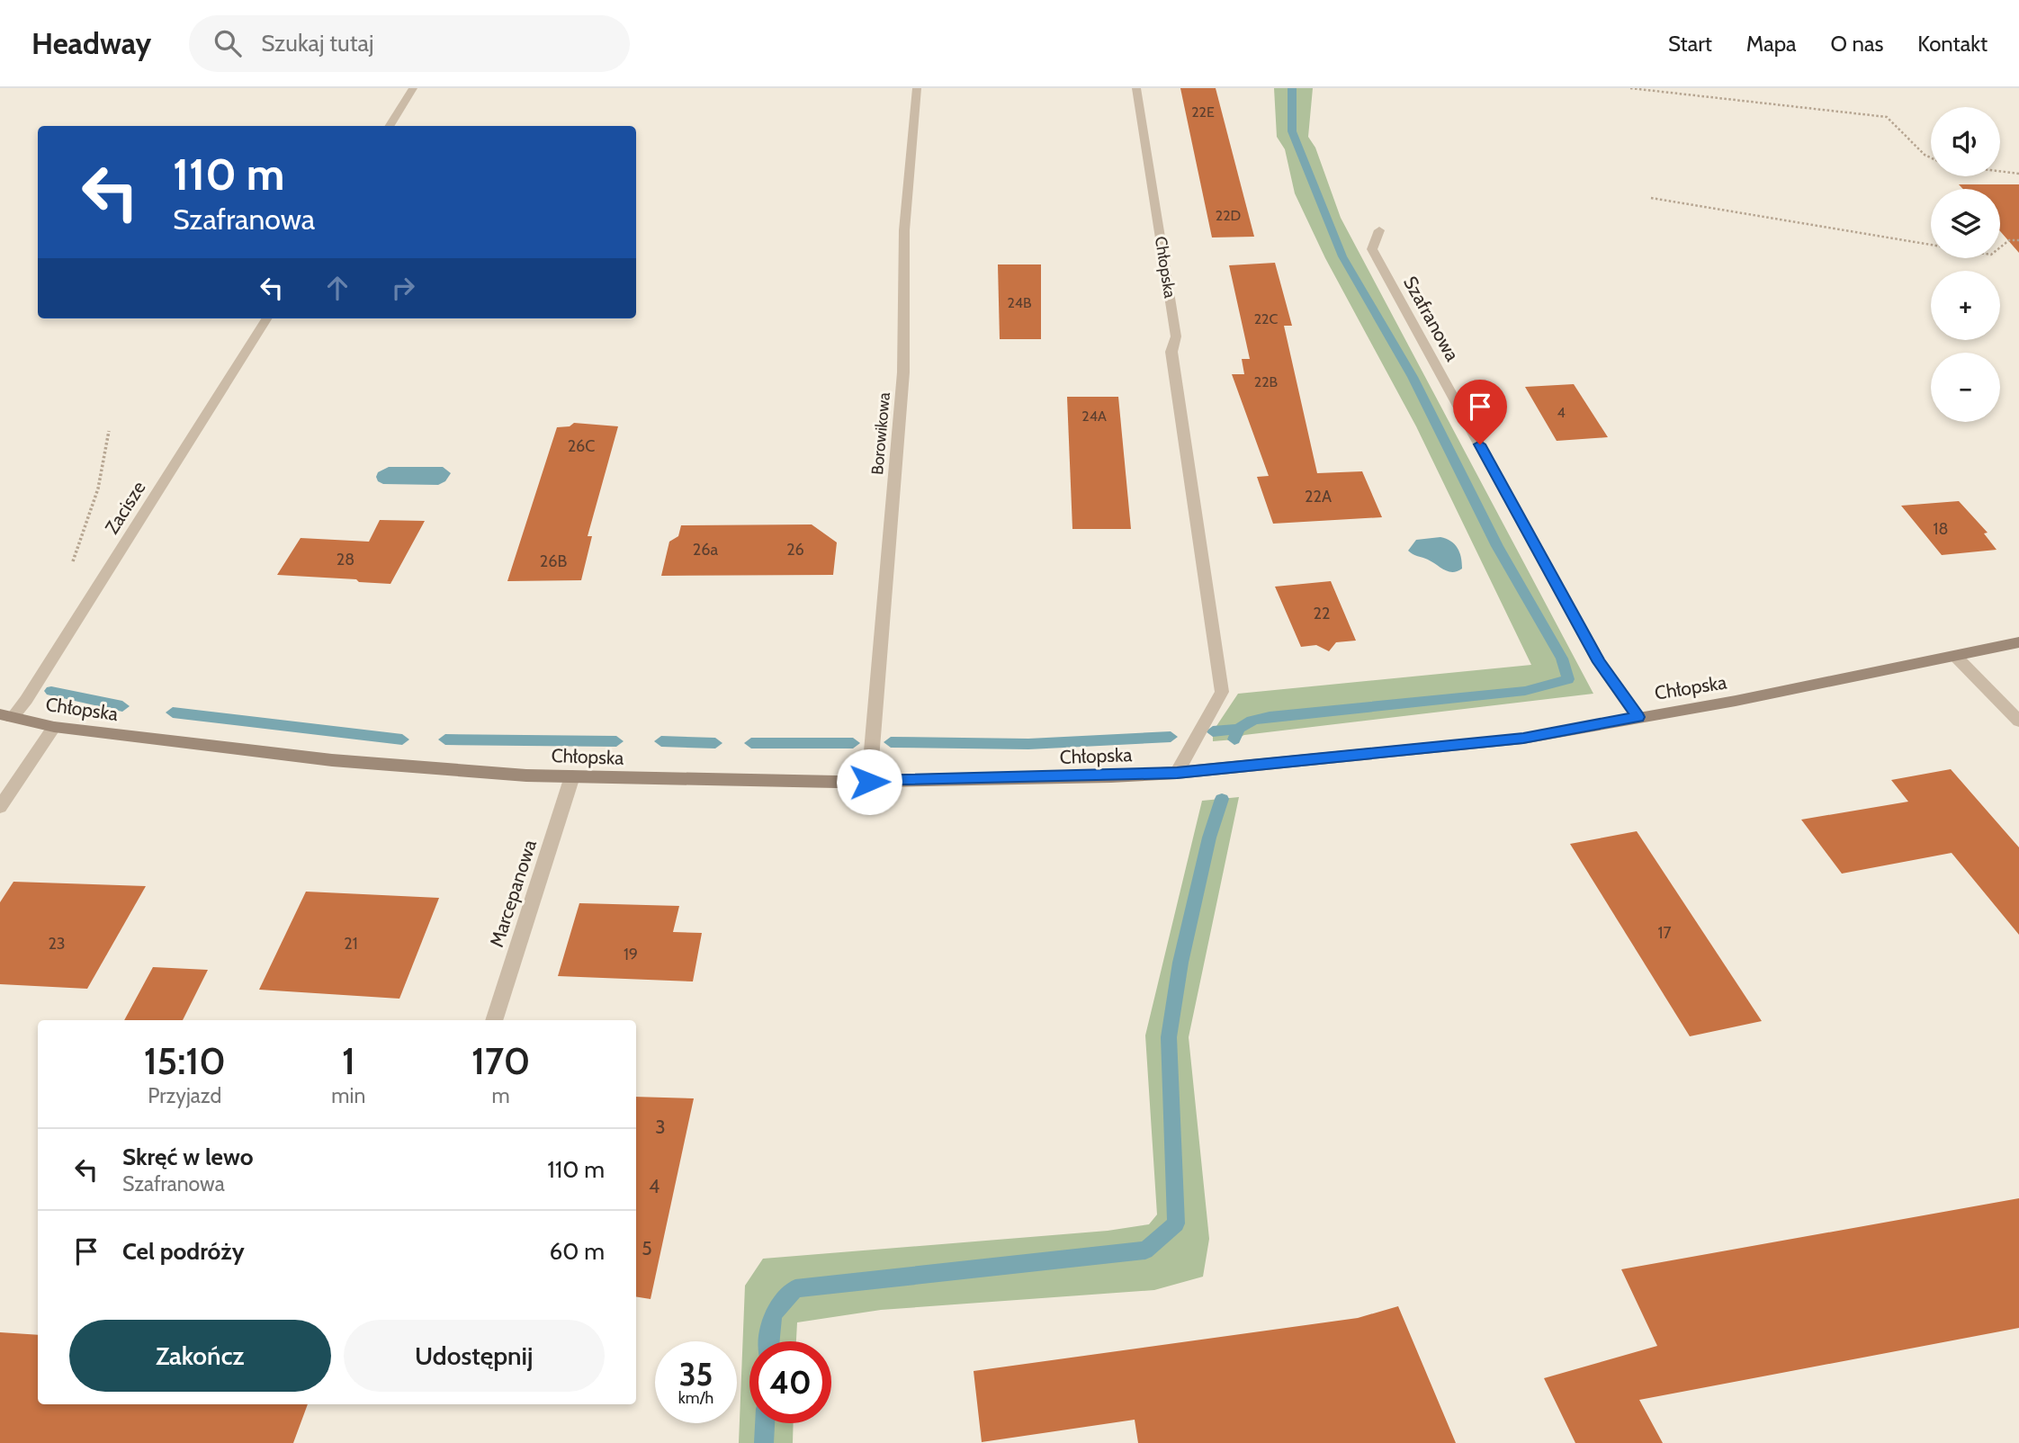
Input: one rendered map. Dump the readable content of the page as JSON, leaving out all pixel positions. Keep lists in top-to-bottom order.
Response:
{
  "streets": {
    "street": [
      "Chłopska",
      "Szafranowa",
      "Borowikowa",
      "Zacisze",
      "Marcepanowa"
    ]
  },
  "crossings": [
    ["Chłopska", "Szafranowa"],
    ["Chłopska", "Borowikowa"],
    ["Chłopska", "Zacisze"],
    ["Chłopska", "Marcepanowa"]
  ],
  "house_numbers": [
    "22E",
    "22D",
    "24B",
    "22C",
    "22B",
    "4",
    "24A",
    "26C",
    "22A",
    "18",
    "26a",
    "26",
    "28",
    "26B",
    "22",
    "17",
    "23",
    "21",
    "19",
    "3",
    "4",
    "5"
  ],
  "page": {
    "header": "Headway",
    "search": "Szukaj tutaj",
    "nav": [
      "Start",
      "Mapa",
      "O nas",
      "Kontakt"
    ],
    "map_buttons": ["+", "−"],
    "turn": ["110 m", "Szafranowa"],
    "eta": [
      "15:10",
      "Przyjazd",
      "1",
      "min",
      "170",
      "m"
    ],
    "list": [
      {
        "name": "Skręć w lewo",
        "note": "Szafranowa",
        "value": "110 m"
      },
      {
        "name": "Cel podróży",
        "value": "60 m"
      }
    ],
    "buttons": ["Zakończ", "Udostępnij"],
    "speed": "35 km/h",
    "limit": "40"
  }
}
